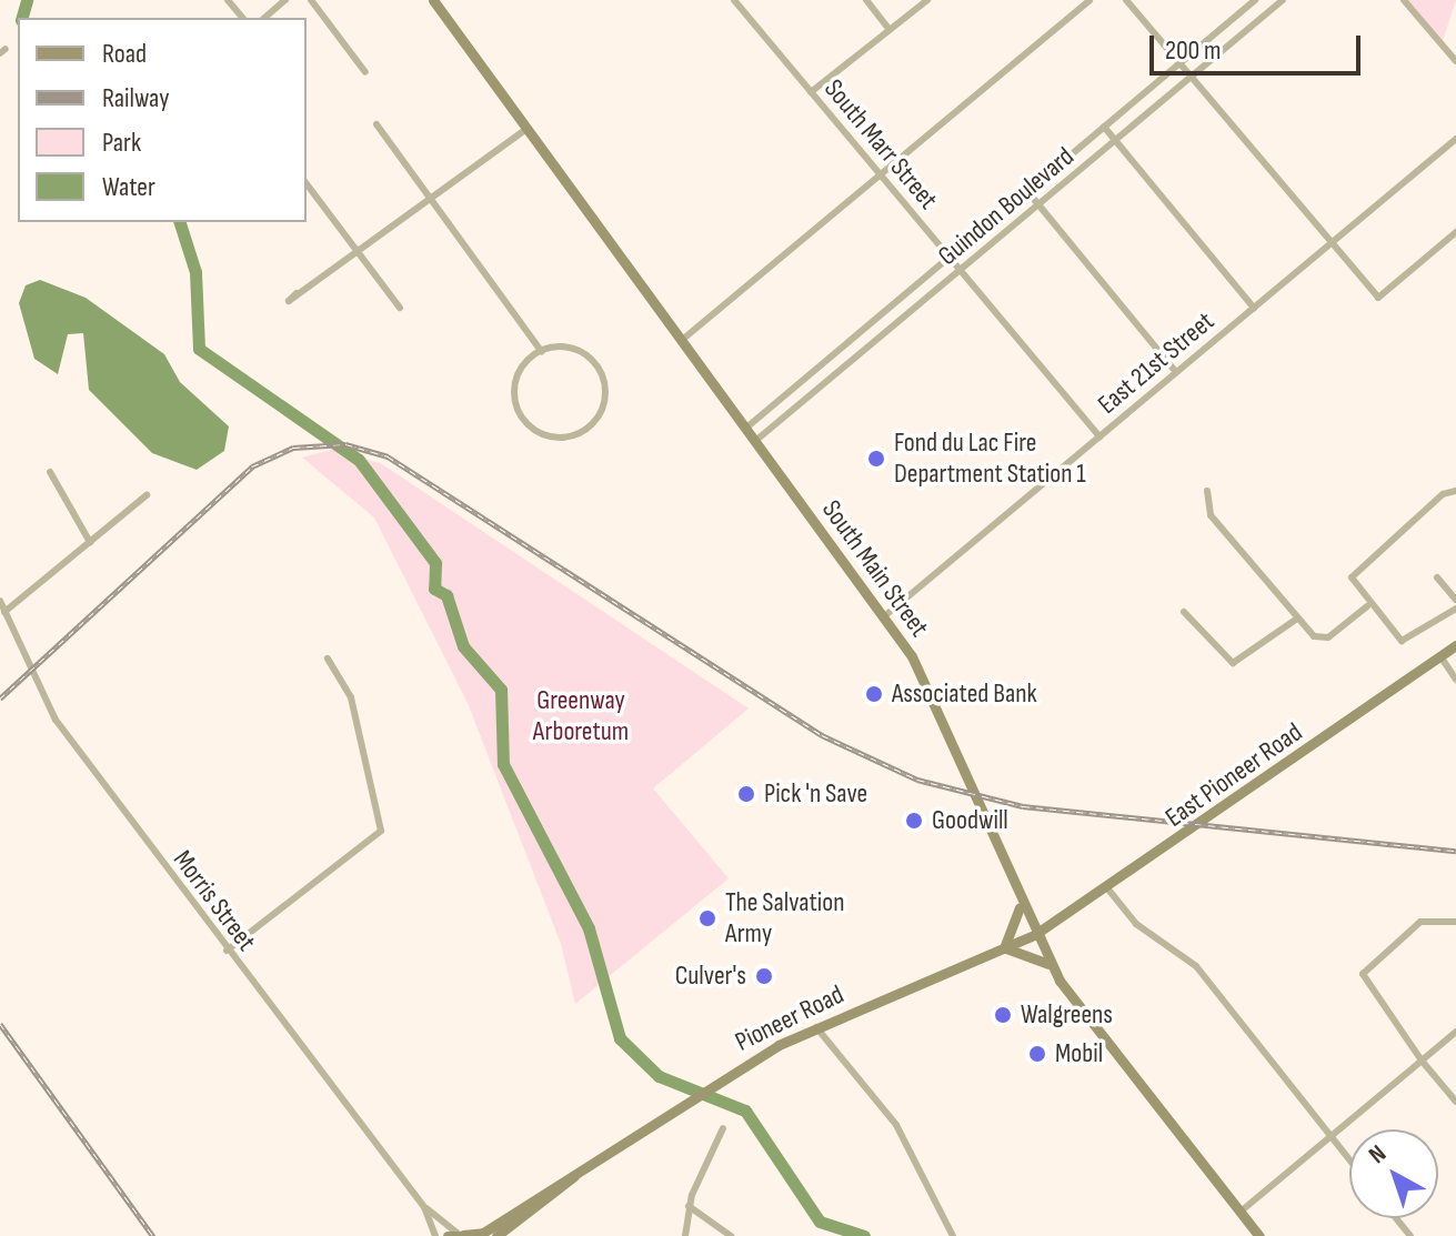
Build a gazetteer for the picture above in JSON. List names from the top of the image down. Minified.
{"streets":{"main road":["South Main Street","East Pioneer Road","Pioneer Road"],"street":["South Marr Street","Guindon Boulevard","East 21st Street","Morris Street"]},"crossings":[["South Marr Street","Guindon Boulevard"],["South Marr Street","East 21st Street"],["Guindon Boulevard","South Main Street"],["East 21st Street","South Main Street"],["South Main Street","East Pioneer Road"],["South Main Street","Pioneer Road"],["East Pioneer Road","Pioneer Road"],["Morris Street","Pioneer Road"]],"parks":["Greenway Arboretum"],"places":["Fond du Lac Fire Department Station 1","Associated Bank","Pick 'n Save","Goodwill","The Salvation Army","Culver's","Walgreens","Mobil"],"legend":["Road","Railway","Park","Water"],"scale_bar":"200 m","north":"top left"}
